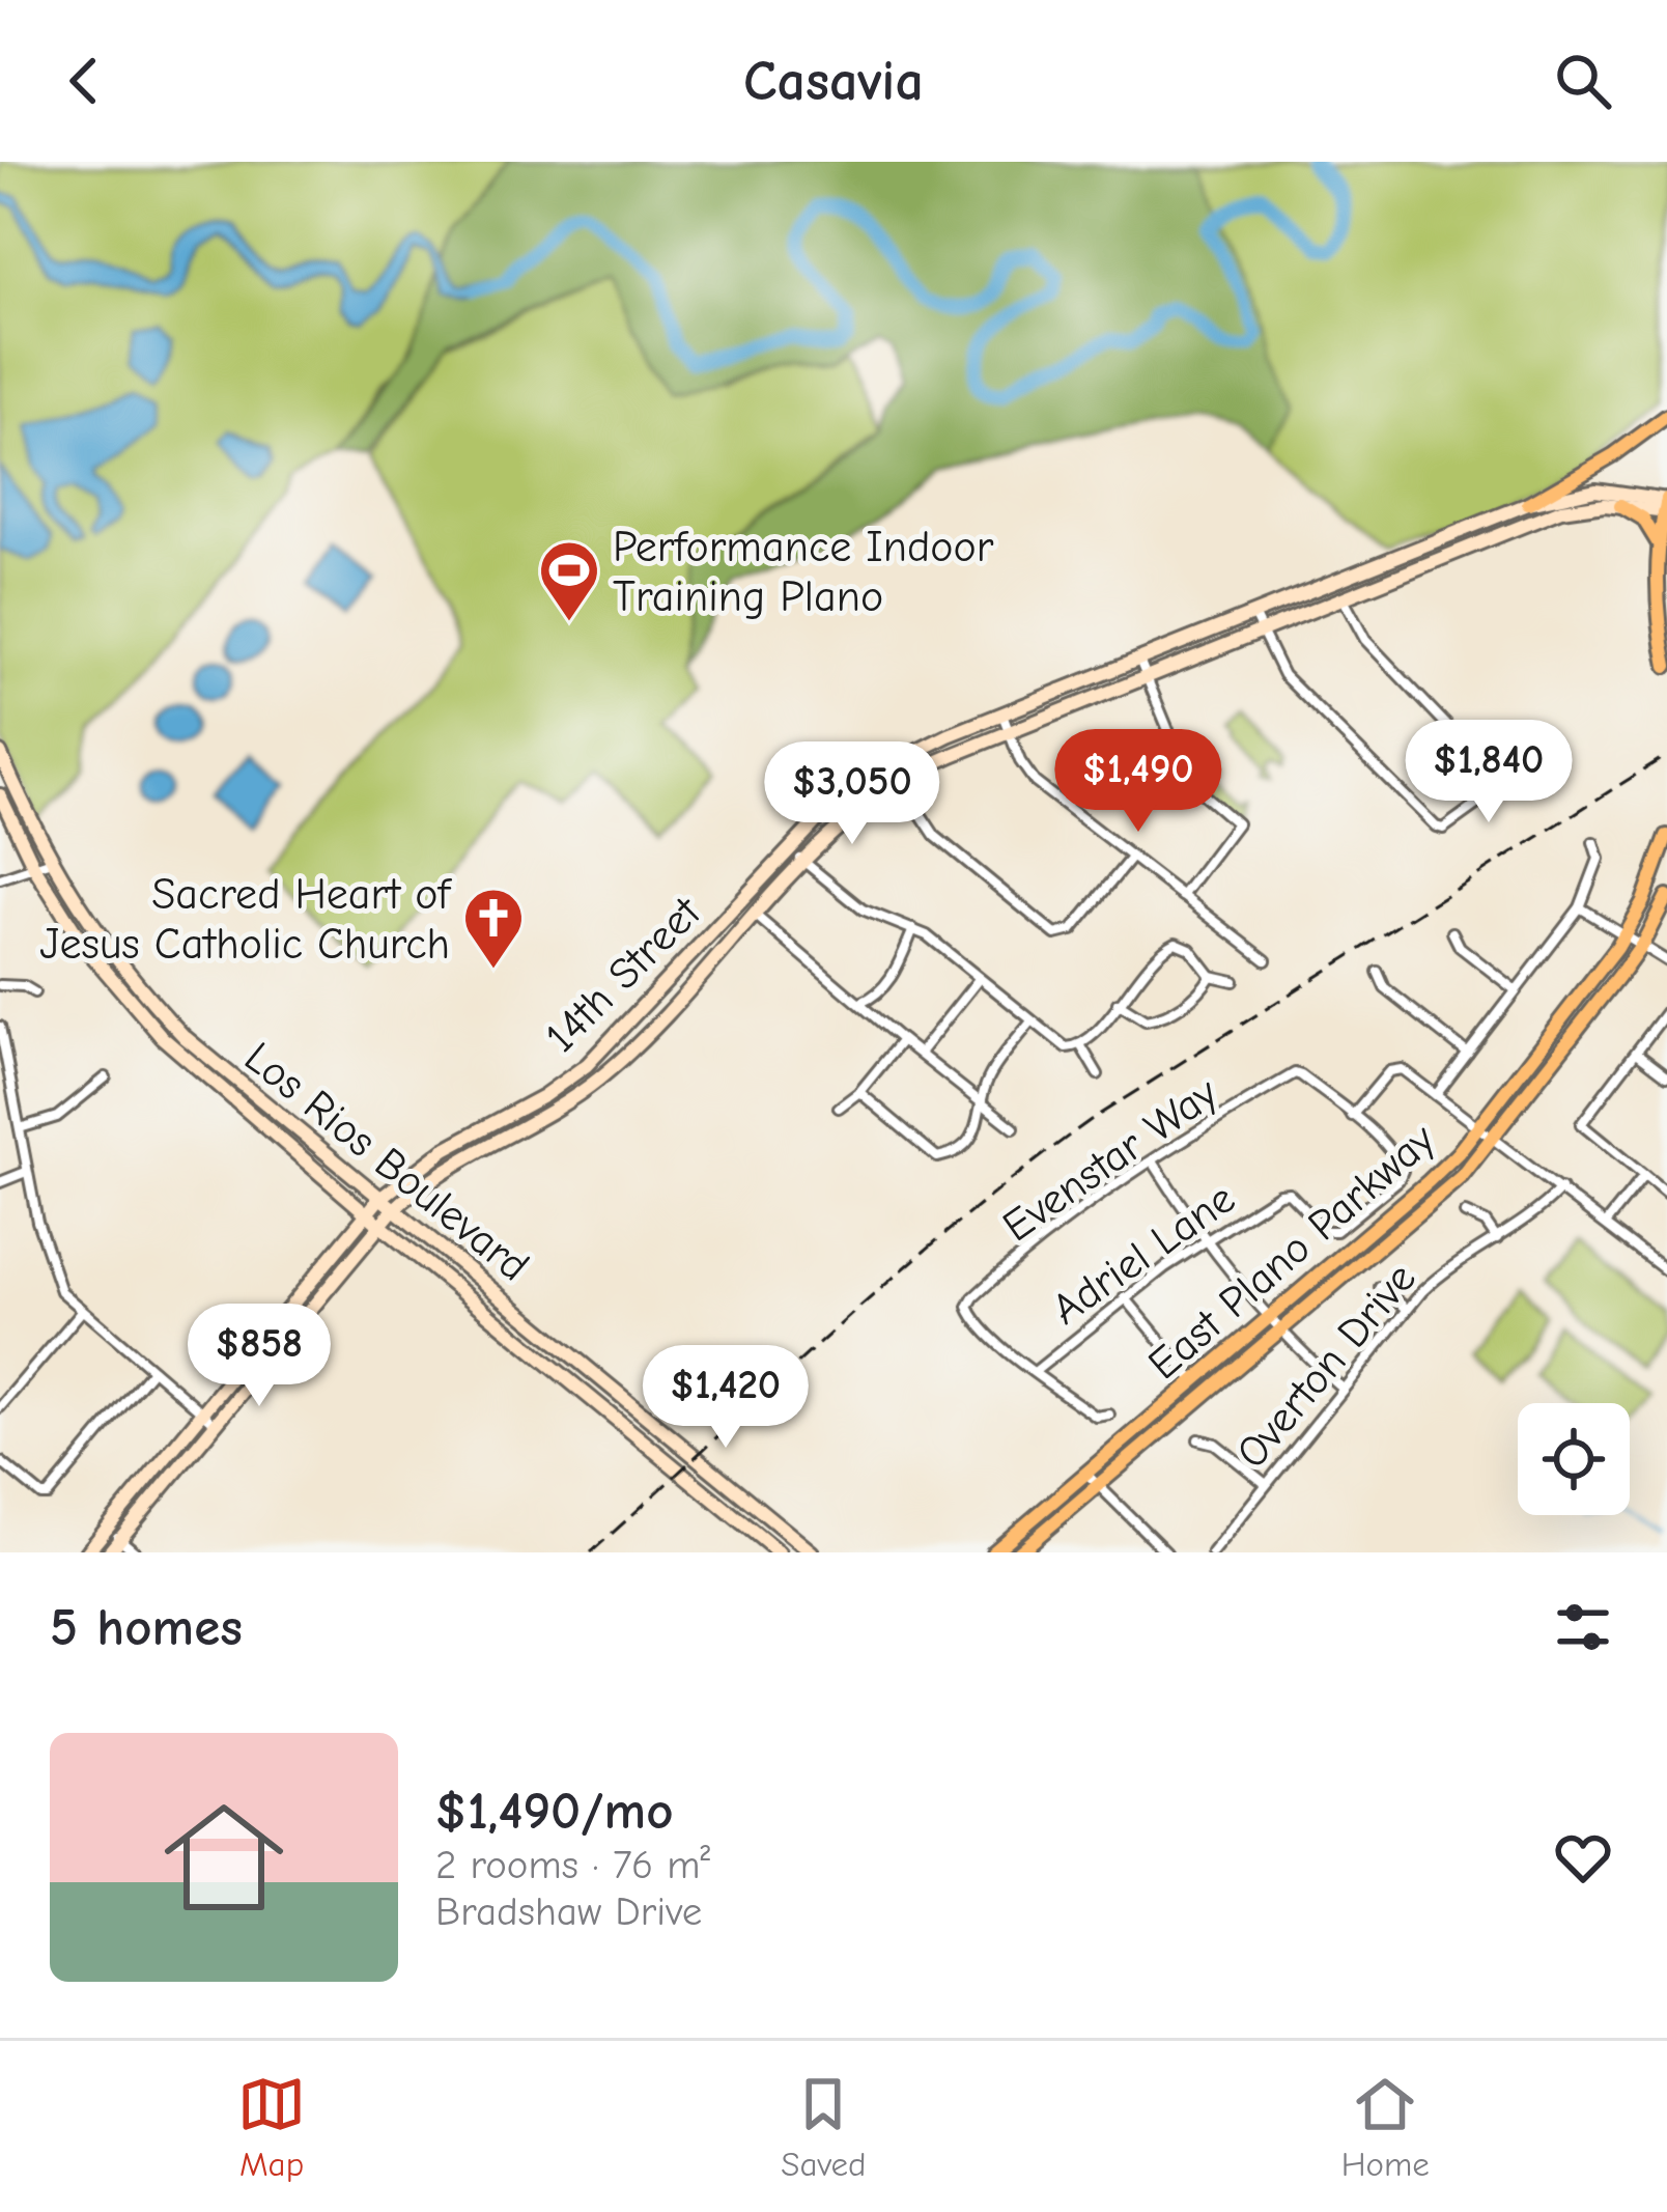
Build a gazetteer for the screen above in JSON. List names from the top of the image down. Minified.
{"streets":{"main road":["14th Street","Los Rios Boulevard","East Plano Parkway"],"street":["Evenstar Way","Adriel Lane","Overton Drive"]},"crossings":[["14th Street","Los Rios Boulevard"],["Evenstar Way","Adriel Lane"]],"places":{"sports":["Performance Indoor Training Plano"],"church":["Sacred Heart of Jesus Catholic Church"]},"page":{"header":"Casavia","price":["$1,840","$1,490","$3,050","$858","$1,420"],"heading":"5 homes","list":[{"name":"$1,490/mo","note":"2 rooms · 76 m² · Bradshaw Drive"}],"tabs":["Map","Saved","Home"]}}
